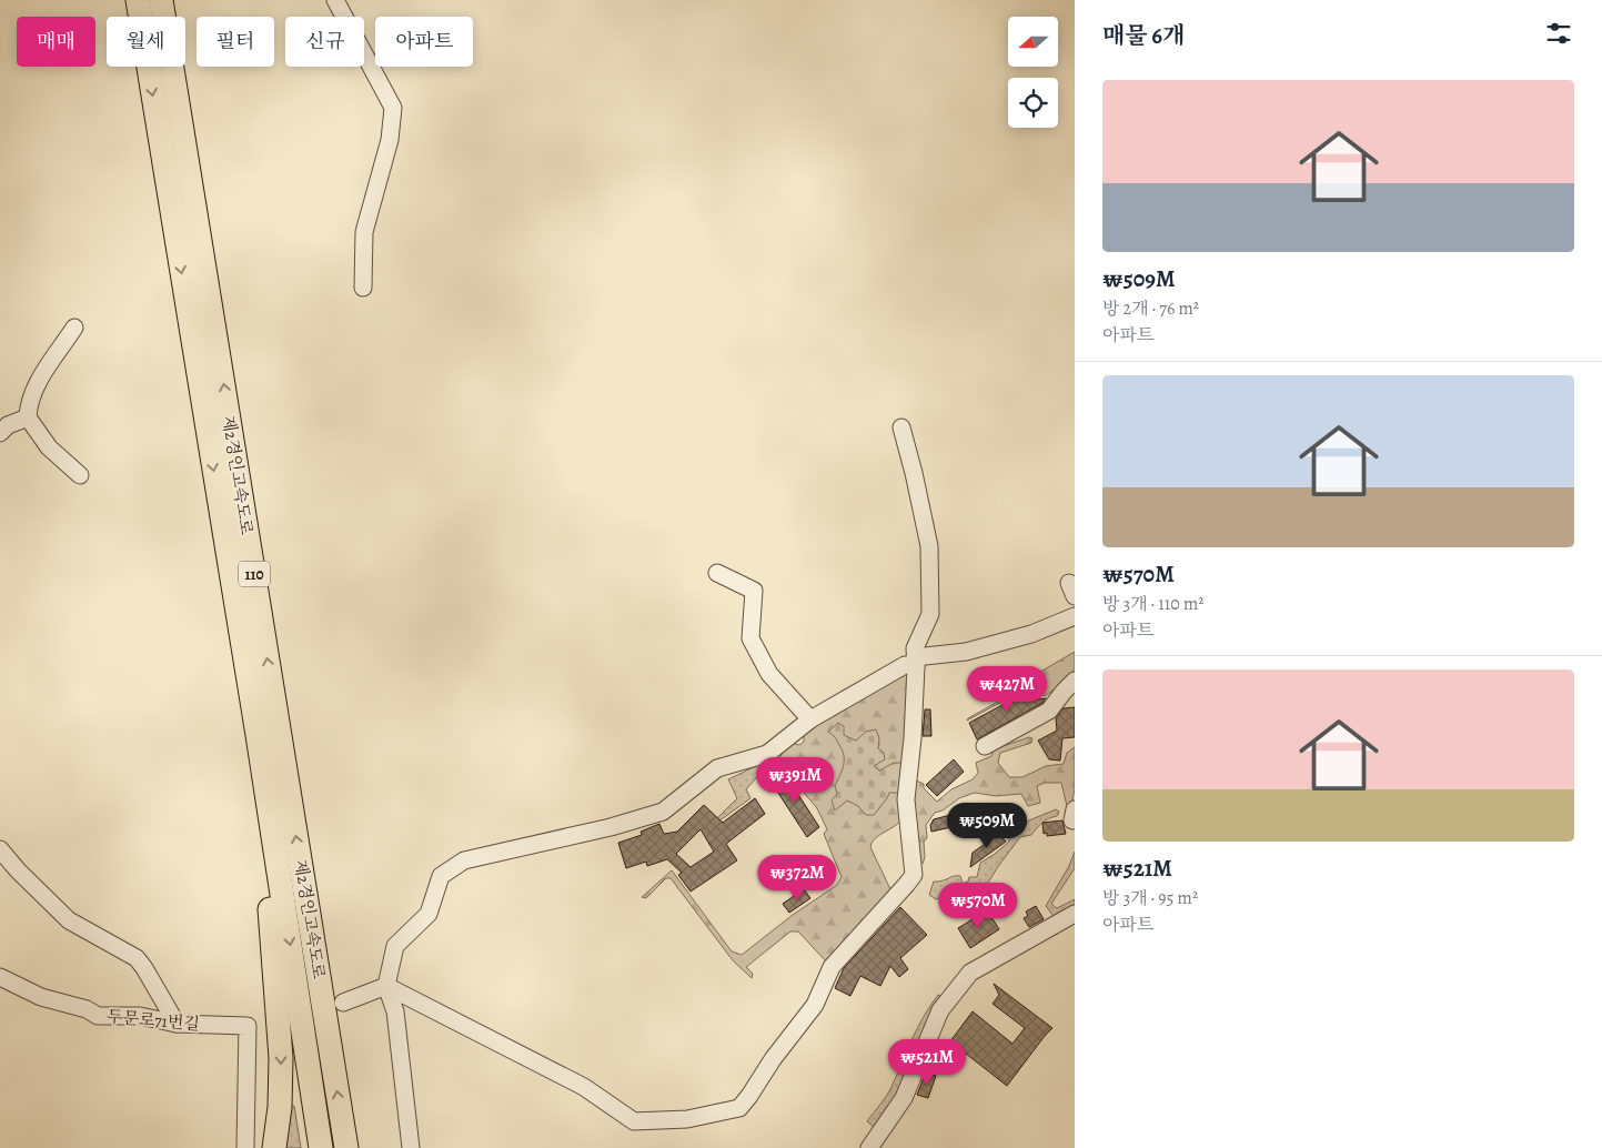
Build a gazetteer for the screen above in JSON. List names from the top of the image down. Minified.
{"streets":{"highway":["제2경인고속도로","110"],"lane":["두문로71번길"]},"north":"left","page":{"heading":"매물 6개","chip":["매매","월세","필터","신규","아파트"],"list":[{"name":"₩509M","note":"방 2개 · 76 m² · 아파트"},{"name":"₩570M","note":"방 3개 · 110 m² · 아파트"},{"name":"₩521M","note":"방 3개 · 95 m² · 아파트"}],"price":["₩427M","₩391M","₩509M","₩372M","₩570M","₩521M"]}}
